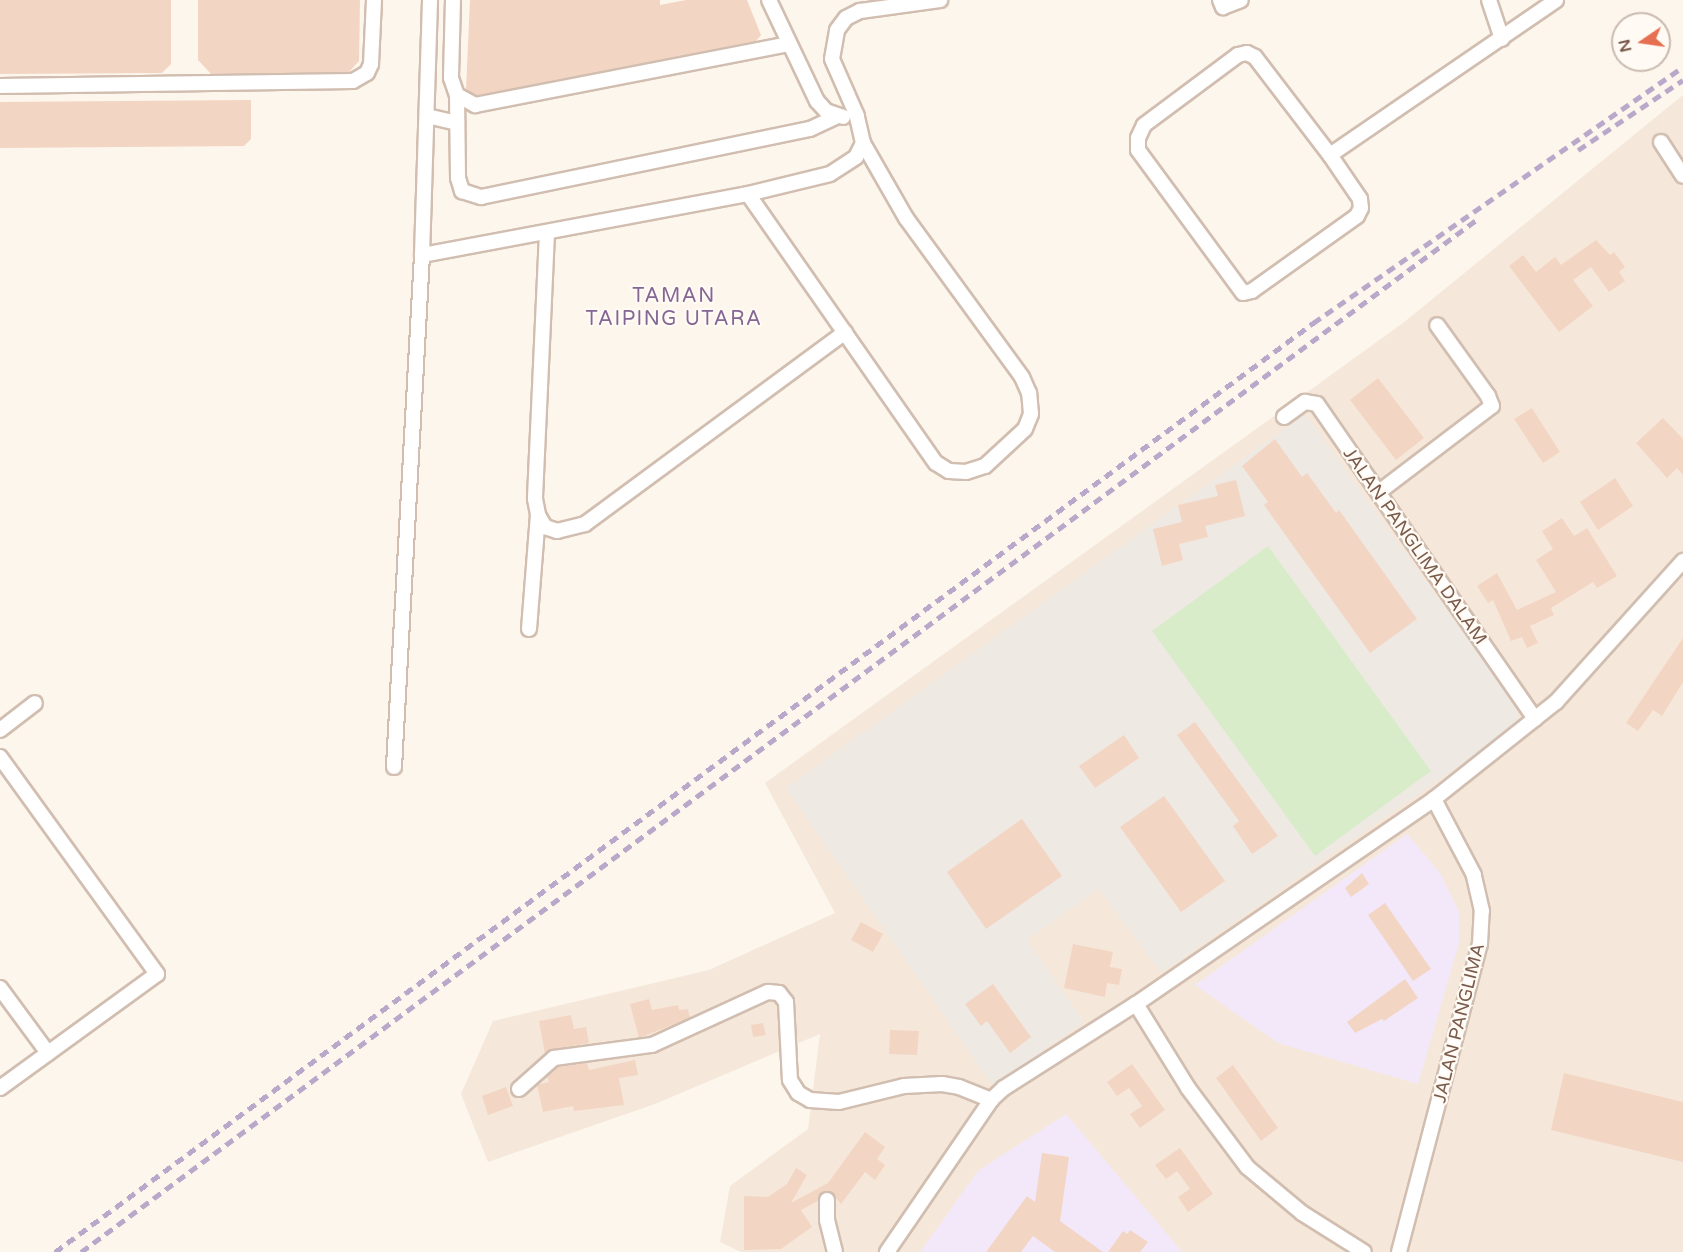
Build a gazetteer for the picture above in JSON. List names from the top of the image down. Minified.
{"streets":{"street":["JALAN PANGLIMA DALAM","JALAN PANGLIMA"]},"districts":["TAMAN TAIPING UTARA"],"north":"left"}
